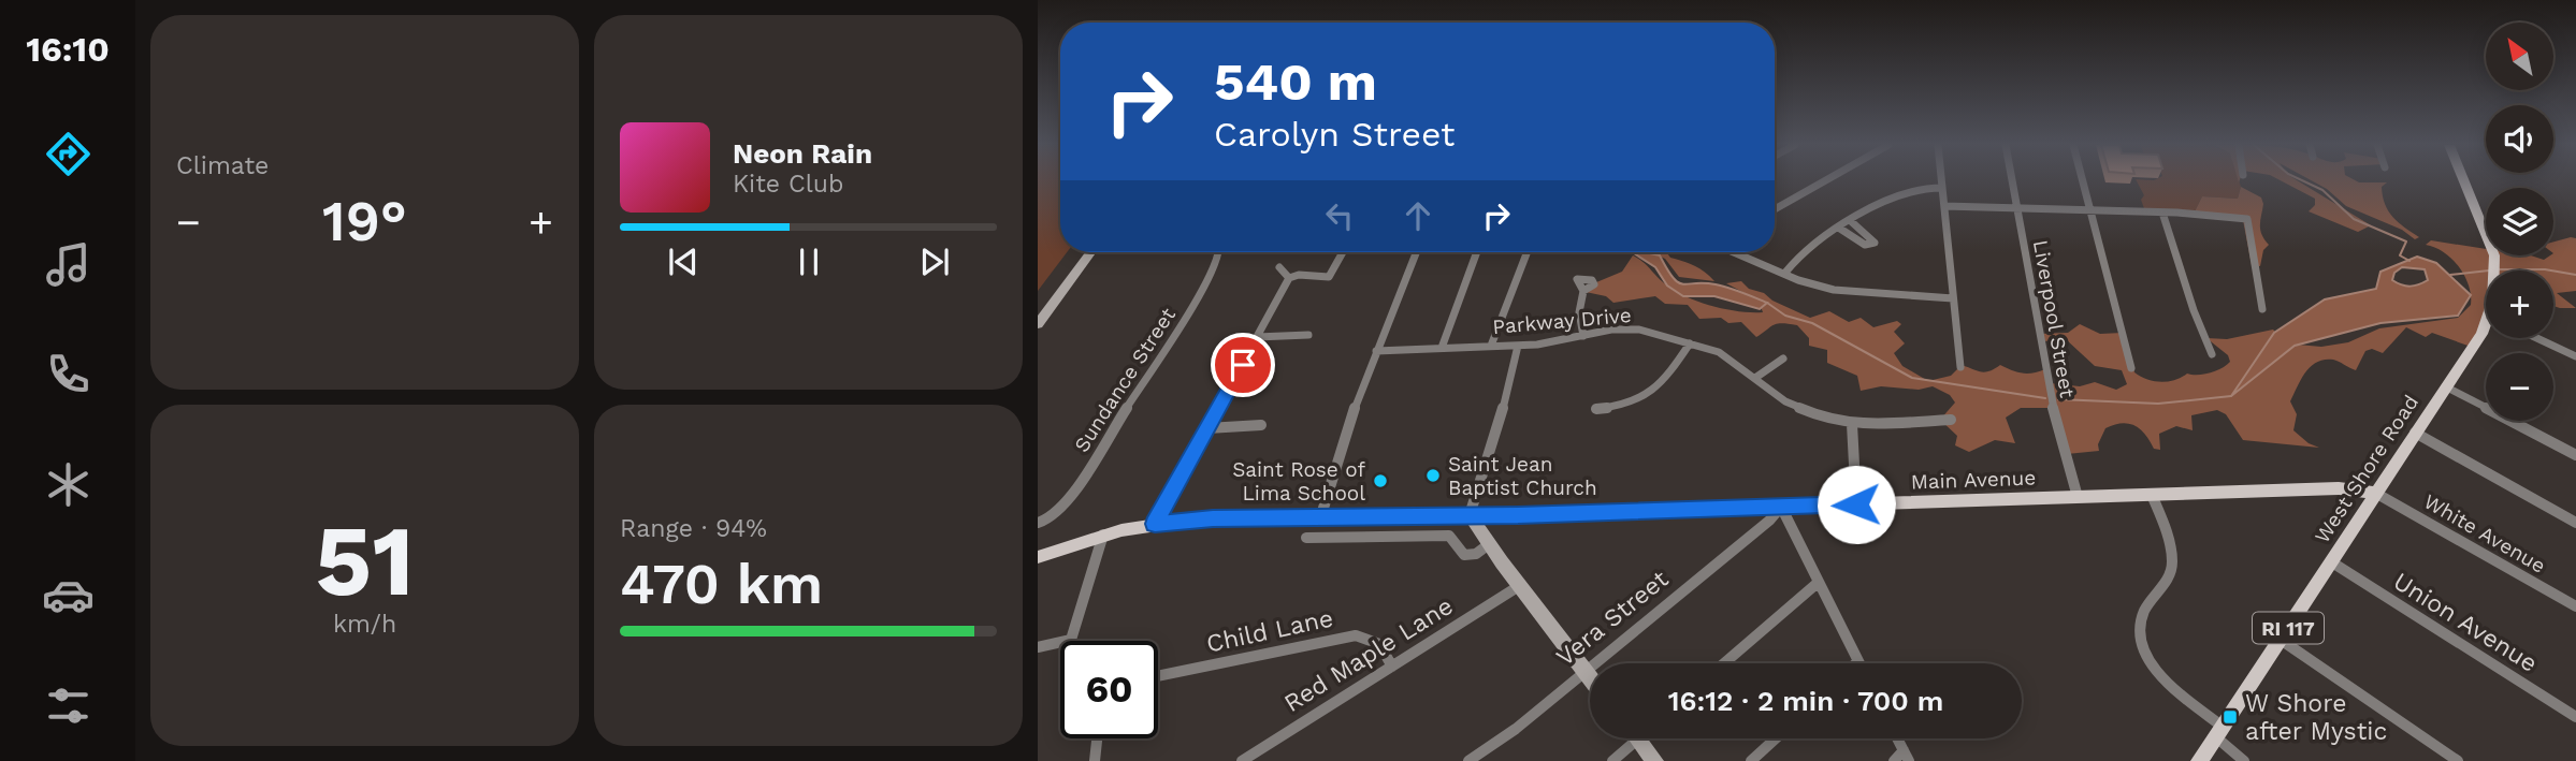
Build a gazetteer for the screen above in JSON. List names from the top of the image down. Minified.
{"streets":{"main road":["West Shore Road","Main Avenue","RI 117"],"street":["Liverpool Street","Parkway Drive","Sundance Street","White Avenue","Vera Street","Union Avenue","Child Lane","Red Maple Lane"]},"crossings":[["Liverpool Street","Main Avenue"],["West Shore Road","Main Avenue"],["West Shore Road","White Avenue"],["West Shore Road","Union Avenue"],["Main Avenue","White Avenue"],["Main Avenue","Vera Street"],["Child Lane","Red Maple Lane"]],"places":{"other":["Saint Jean Baptist Church","Saint Rose of Lima School"],"transit":["W Shore after Mystic"]},"north":"top left","page":{"tabs":"16:10","tile":["Climate",["51","km/h"],["Range · 94%","470 km"]],"map_buttons":["+","−"],"turn":["540 m","Carolyn Street"],"song":["Neon Rain","Kite Club"],"heat":["−","19°","+"],"limit":"60","trip":"16:12 · 2 min · 700 m"}}
